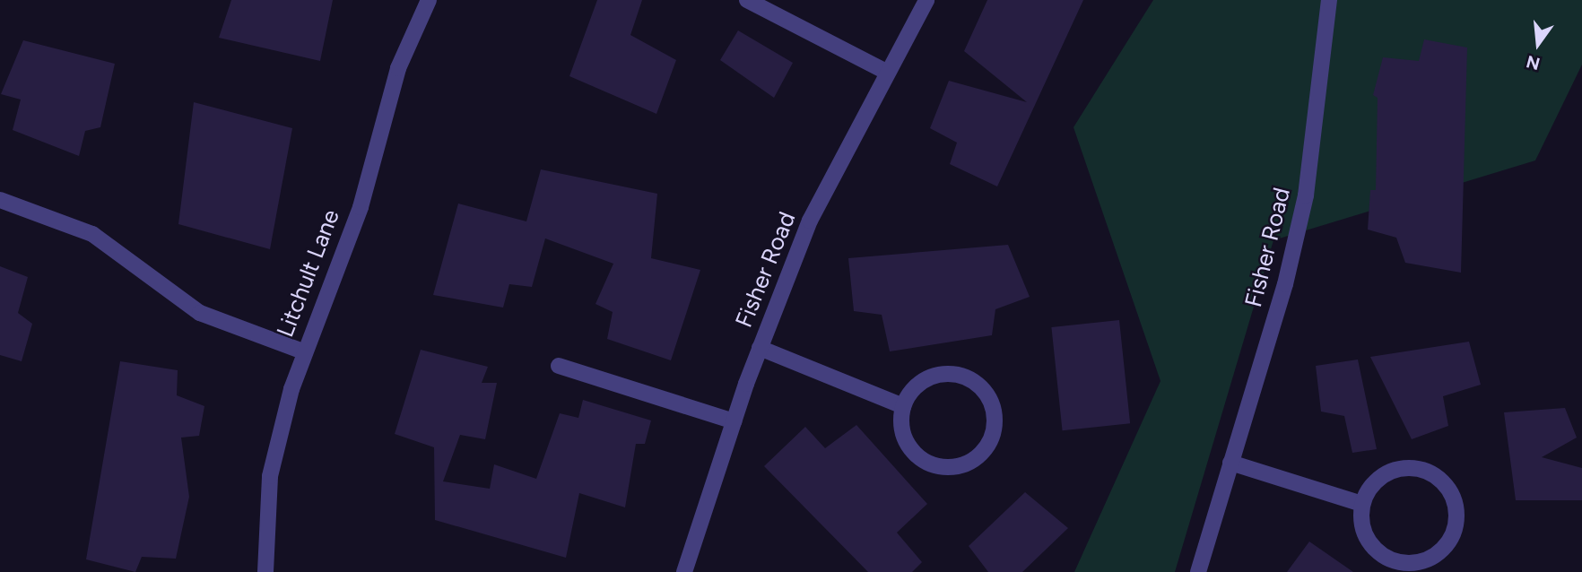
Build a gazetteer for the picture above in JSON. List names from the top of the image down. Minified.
{"streets":{"street":["Fisher Road","Litchult Lane"]},"north":"bottom"}
